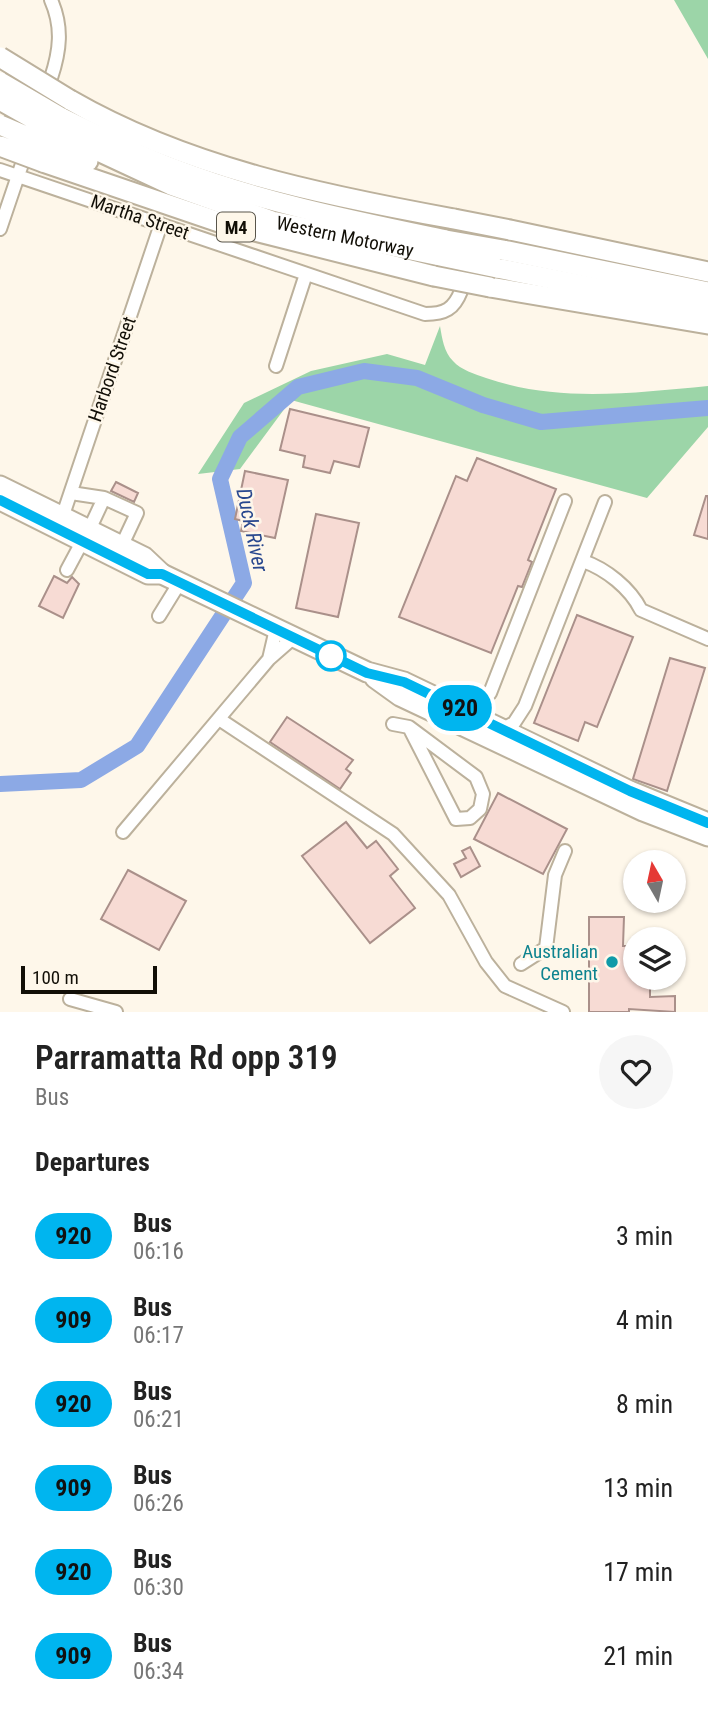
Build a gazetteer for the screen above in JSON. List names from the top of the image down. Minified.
{"streets":{"highway":["M4","Western Motorway"],"street":["Martha Street","Harbord Street"]},"crossings":[["Martha Street","Harbord Street"]],"water":["Duck River"],"places":["Australian Cement"],"lines":["bus line 920"],"scale_bar":"100 m","north":"top","page":{"on_map":"920","scale":"100 m","heading":[["Parramatta Rd opp 319","Bus"],"Departures"],"list":[{"mark":"920","name":"Bus","note":"06:16","value":"3 min"},{"mark":"909","name":"Bus","note":"06:17","value":"4 min"},{"mark":"920","name":"Bus","note":"06:21","value":"8 min"},{"mark":"909","name":"Bus","note":"06:26","value":"13 min"},{"mark":"920","name":"Bus","note":"06:30","value":"17 min"},{"mark":"909","name":"Bus","note":"06:34","value":"21 min"}]}}
